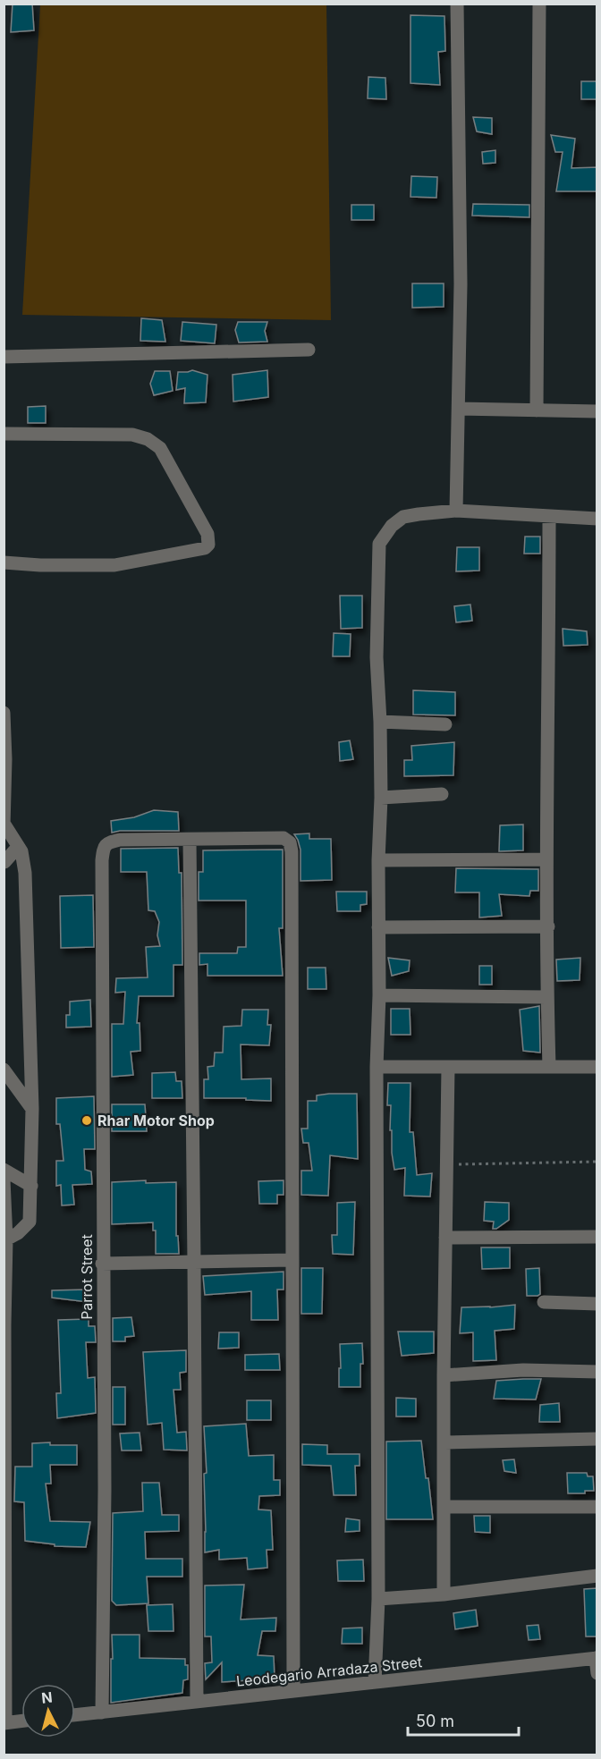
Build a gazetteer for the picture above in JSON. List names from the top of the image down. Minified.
{"streets":{"street":["Parrot Street","Leodegario Arradaza Street"]},"crossings":[["Parrot Street","Leodegario Arradaza Street"]],"places":["Rhar Motor Shop"],"scale_bar":"50 m","north":"top"}
